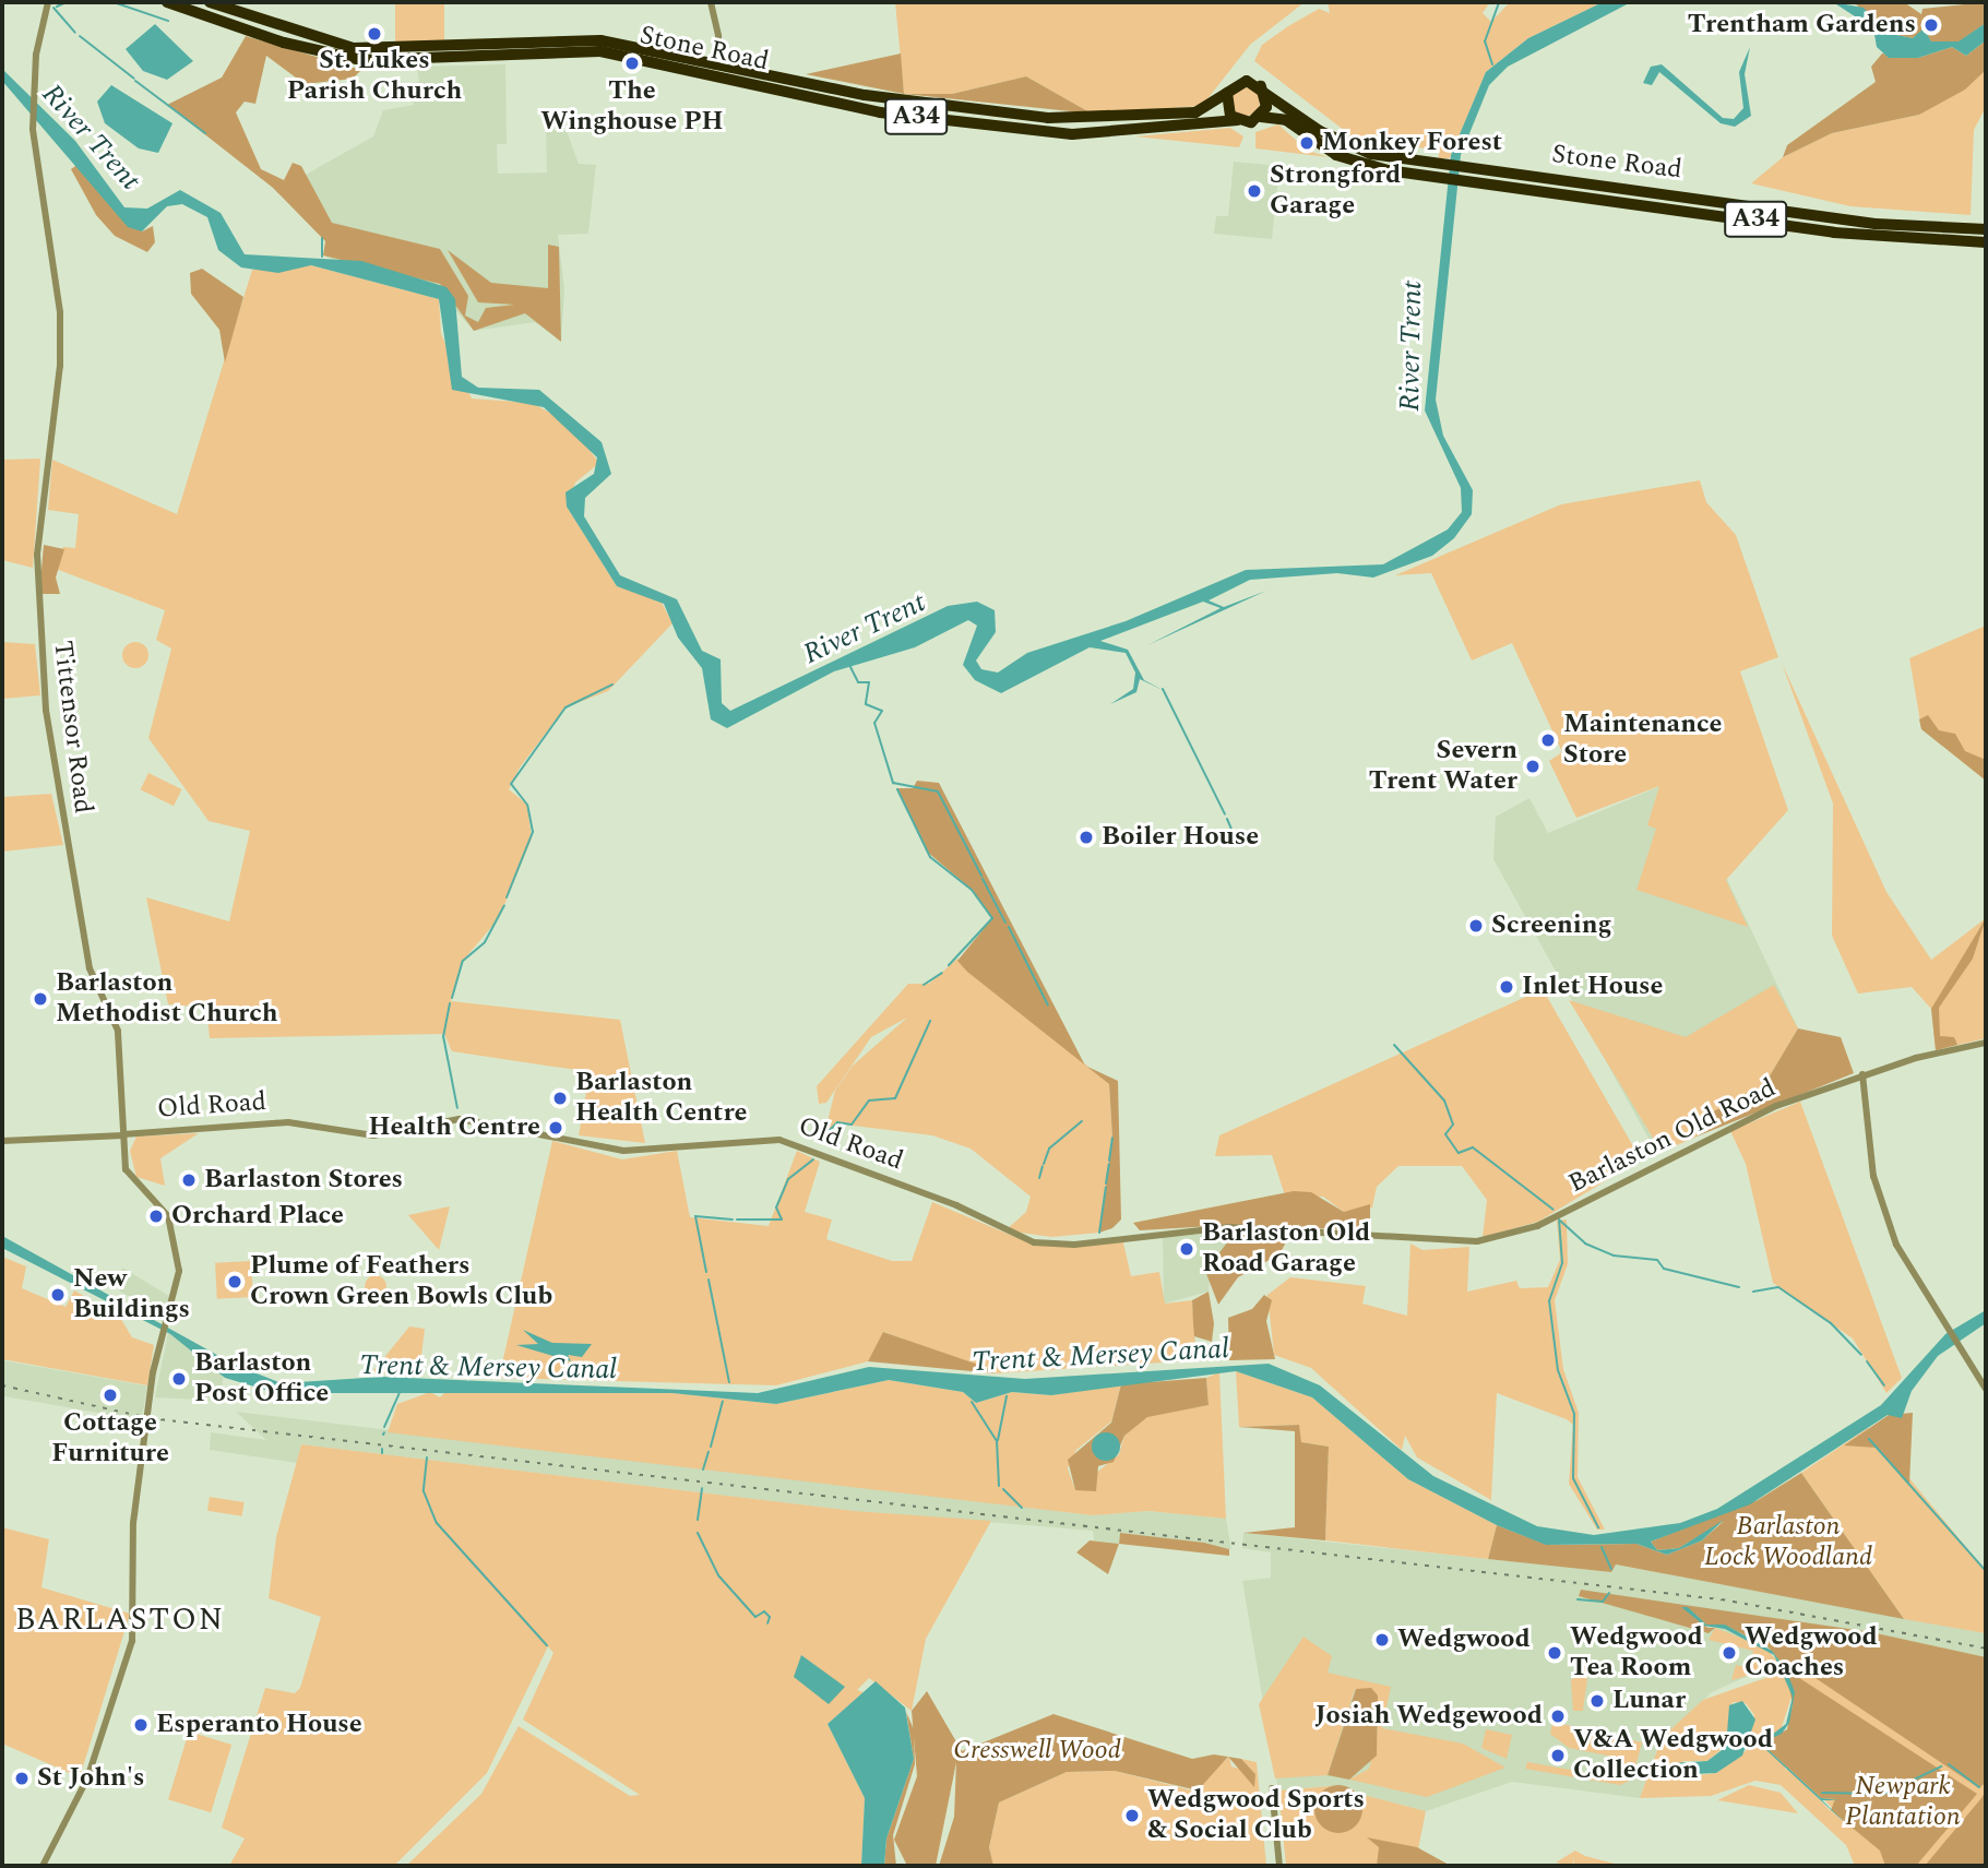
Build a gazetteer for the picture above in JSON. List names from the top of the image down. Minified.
{"streets":{"highway":["Stone Road","A34"],"street":["Tittensor Road","Old Road","Barlaston Old Road"]},"crossings":[["Tittensor Road","Old Road"],["Old Road","Barlaston Old Road"]],"districts":["BARLASTON"],"water":["River Trent","Trent & Mersey Canal"],"parks":["Barlaston Lock Woodland","Cresswell Wood","Newpark Plantation"],"places":["Trentham Gardens","St. Lukes Parish Church","The Winghouse PH","Monkey Forest","Strongford Garage","Maintenance Store","Severn Trent Water","Boiler House","Screening","Inlet House","Barlaston Methodist Church","Barlaston Health Centre","Health Centre","Barlaston Stores","Orchard Place","Barlaston Old Road Garage","Plume of Feathers Crown Green Bowls Club","New Buildings","Barlaston Post Office","Cottage Furniture","Wedgwood","Wedgwood Tea Room","Wedgwood Coaches","Lunar","Josiah Wedgewood","Esperanto House","V&A Wedgwood Collection","St John's","Wedgwood Sports & Social Club"]}
